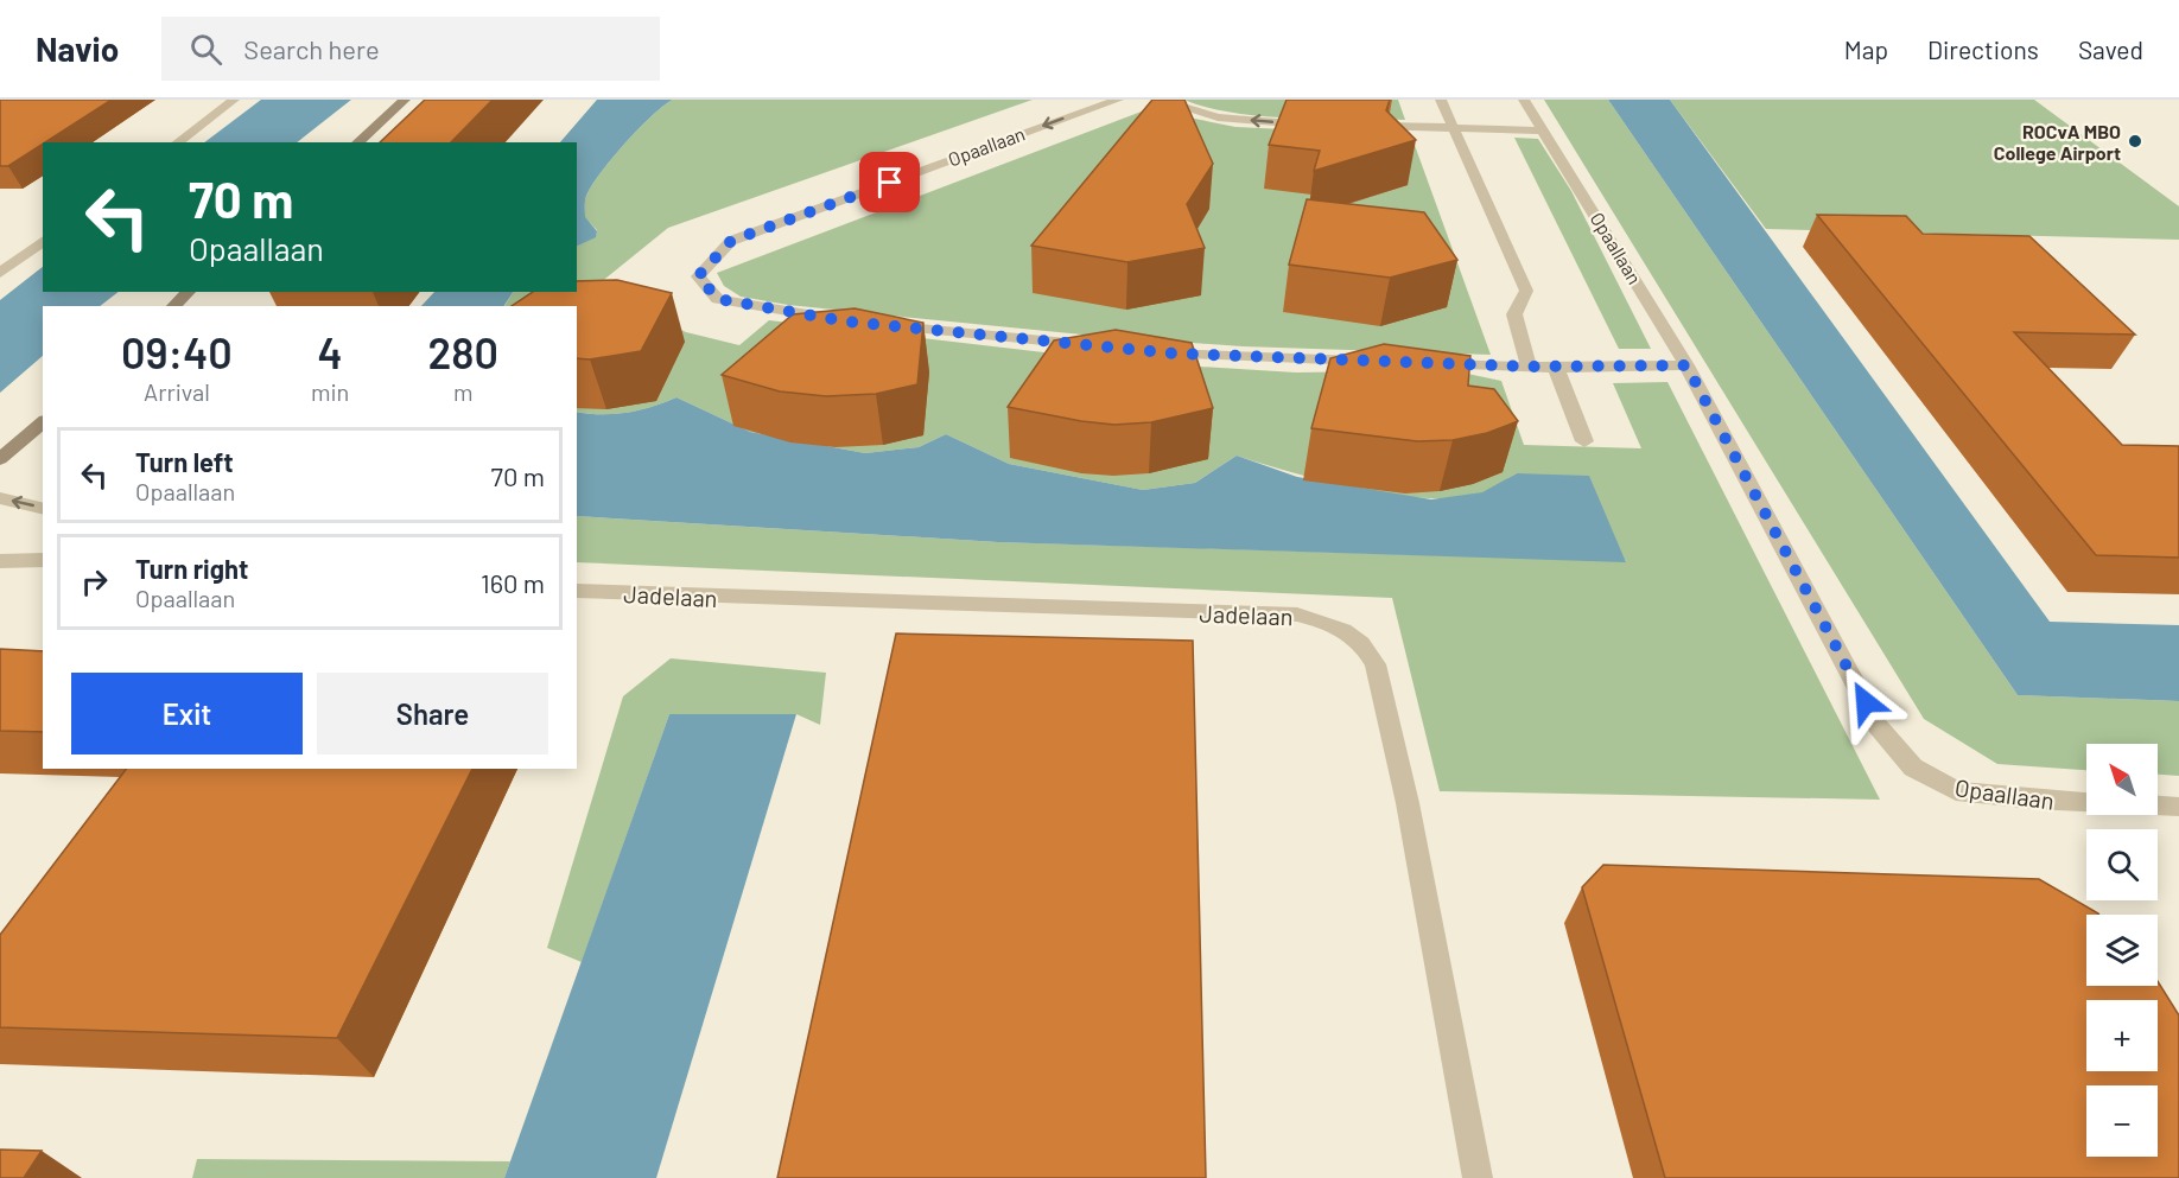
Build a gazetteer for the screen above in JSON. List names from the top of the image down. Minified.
{"streets":{"street":["Opaallaan","Jadelaan"]},"places":["ROCvA MBO College Airport"],"north":"top left","page":{"header":"Navio","search":"Search here","nav":["Map","Directions","Saved"],"turn":["70 m","Opaallaan"],"eta":["09:40","Arrival","4","min","280","m"],"list":[{"name":"Turn left","note":"Opaallaan","value":"70 m"},{"name":"Turn right","note":"Opaallaan","value":"160 m"}],"buttons":["Exit","Share"],"map_buttons":["+","−"]}}
